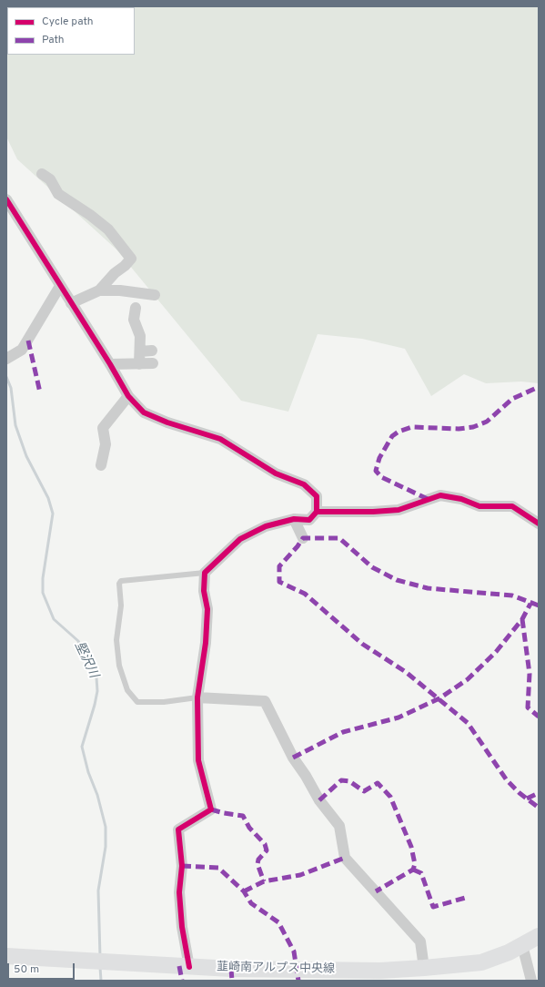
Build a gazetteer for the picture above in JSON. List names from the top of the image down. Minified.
{"streets":{"main road":["韮崎南アルプス中央線"]},"water":["堅沢川"],"legend":["Cycle path","Path"],"scale_bar":"50 m"}
